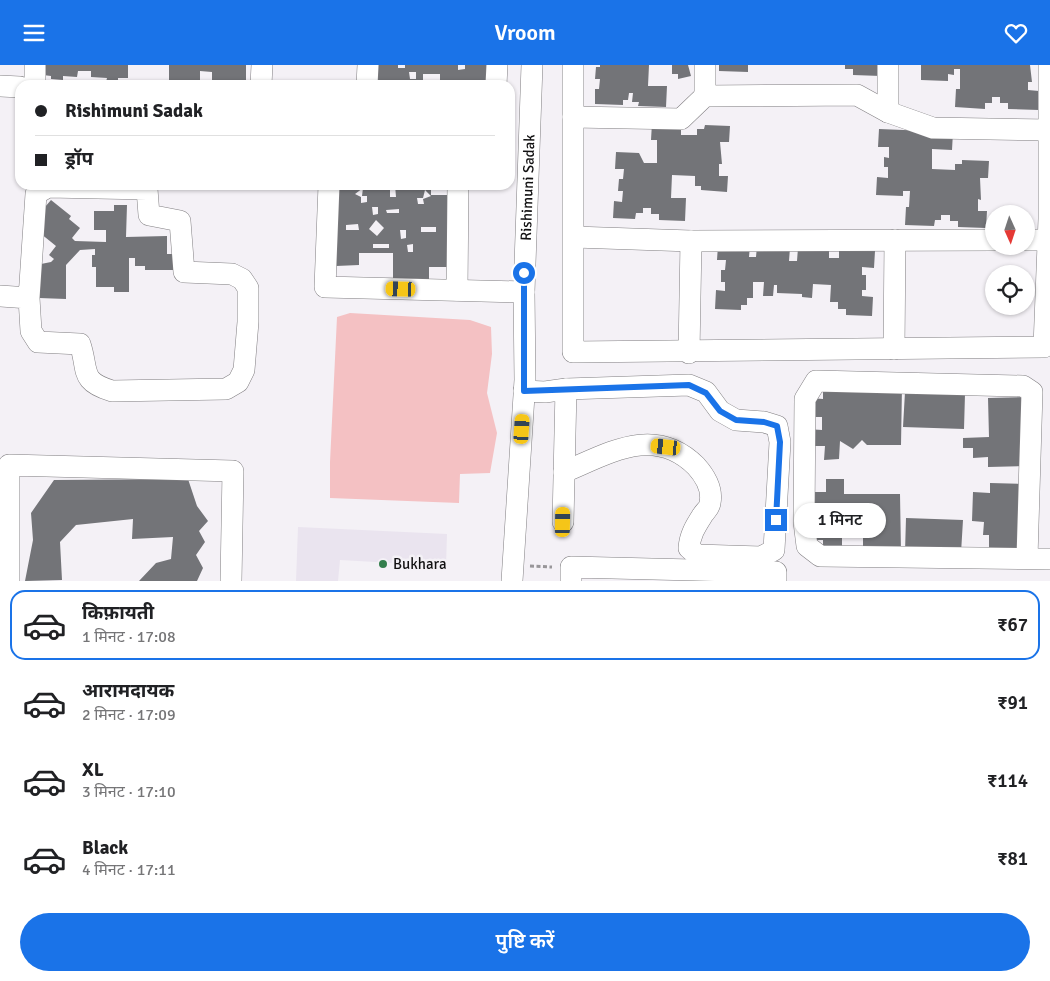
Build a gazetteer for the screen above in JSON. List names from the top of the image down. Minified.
{"streets":{"street":["Rishimuni Sadak"]},"places":["Bukhara"],"north":"bottom","page":{"header":"Vroom","banner":["Rishimuni Sadak","ड्रॉप"],"bubble":"1 मिनट","list":[{"name":"किफ़ायती","note":"1 मिनट · 17:08","value":"₹67"},{"name":"आरामदायक","note":"2 मिनट · 17:09","value":"₹91"},{"name":"XL","note":"3 मिनट · 17:10","value":"₹114"},{"name":"Black","note":"4 मिनट · 17:11","value":"₹81"}],"buttons":"पुष्टि करें"}}
